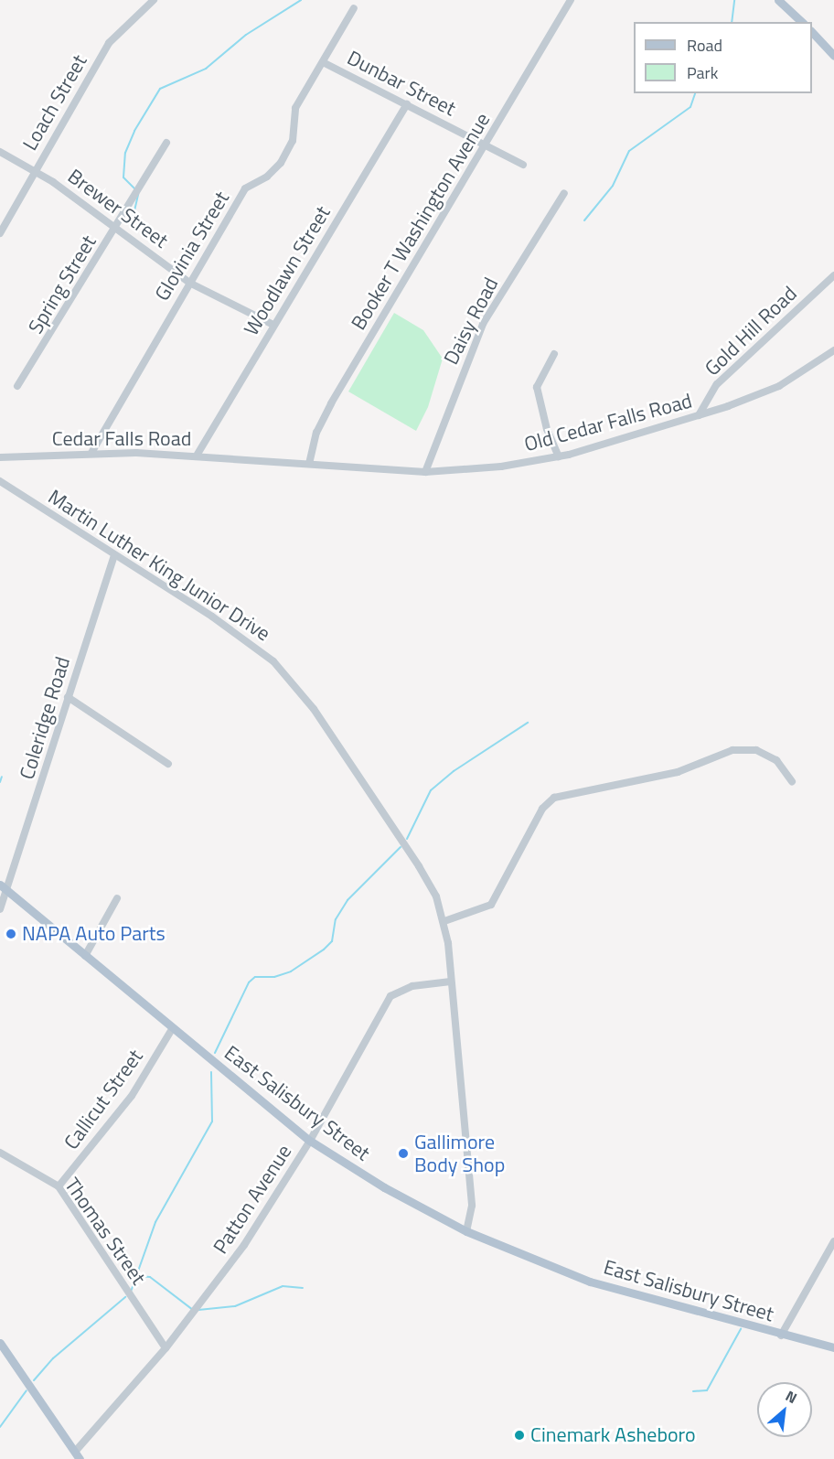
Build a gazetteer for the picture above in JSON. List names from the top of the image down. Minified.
{"streets":{"main road":["East Salisbury Street"],"street":["Dunbar Street","Loach Street","Brewer Street","Booker T Washington Avenue","Glovinia Street","Woodlawn Street","Spring Street","Daisy Road","Gold Hill Road","Old Cedar Falls Road","Cedar Falls Road","Martin Luther King Junior Drive","Coleridge Road","Callicut Street","Patton Avenue","Thomas Street"]},"crossings":[["Dunbar Street","Booker T Washington Avenue"],["Dunbar Street","Glovinia Street"],["Dunbar Street","Woodlawn Street"],["Loach Street","Brewer Street"],["Brewer Street","Glovinia Street"],["Brewer Street","Woodlawn Street"],["Brewer Street","Spring Street"],["Booker T Washington Avenue","Old Cedar Falls Road"],["Glovinia Street","Cedar Falls Road"],["Woodlawn Street","Cedar Falls Road"],["Daisy Road","Old Cedar Falls Road"],["Gold Hill Road","Old Cedar Falls Road"],["Old Cedar Falls Road","Cedar Falls Road"],["Martin Luther King Junior Drive","Coleridge Road"],["Martin Luther King Junior Drive","East Salisbury Street"],["Martin Luther King Junior Drive","Patton Avenue"],["Coleridge Road","East Salisbury Street"],["Callicut Street","East Salisbury Street"],["Callicut Street","Thomas Street"],["East Salisbury Street","Patton Avenue"],["Patton Avenue","Thomas Street"]],"places":["NAPA Auto Parts","Gallimore Body Shop","Cinemark Asheboro"],"legend":["Road","Park"],"north":"top right"}
